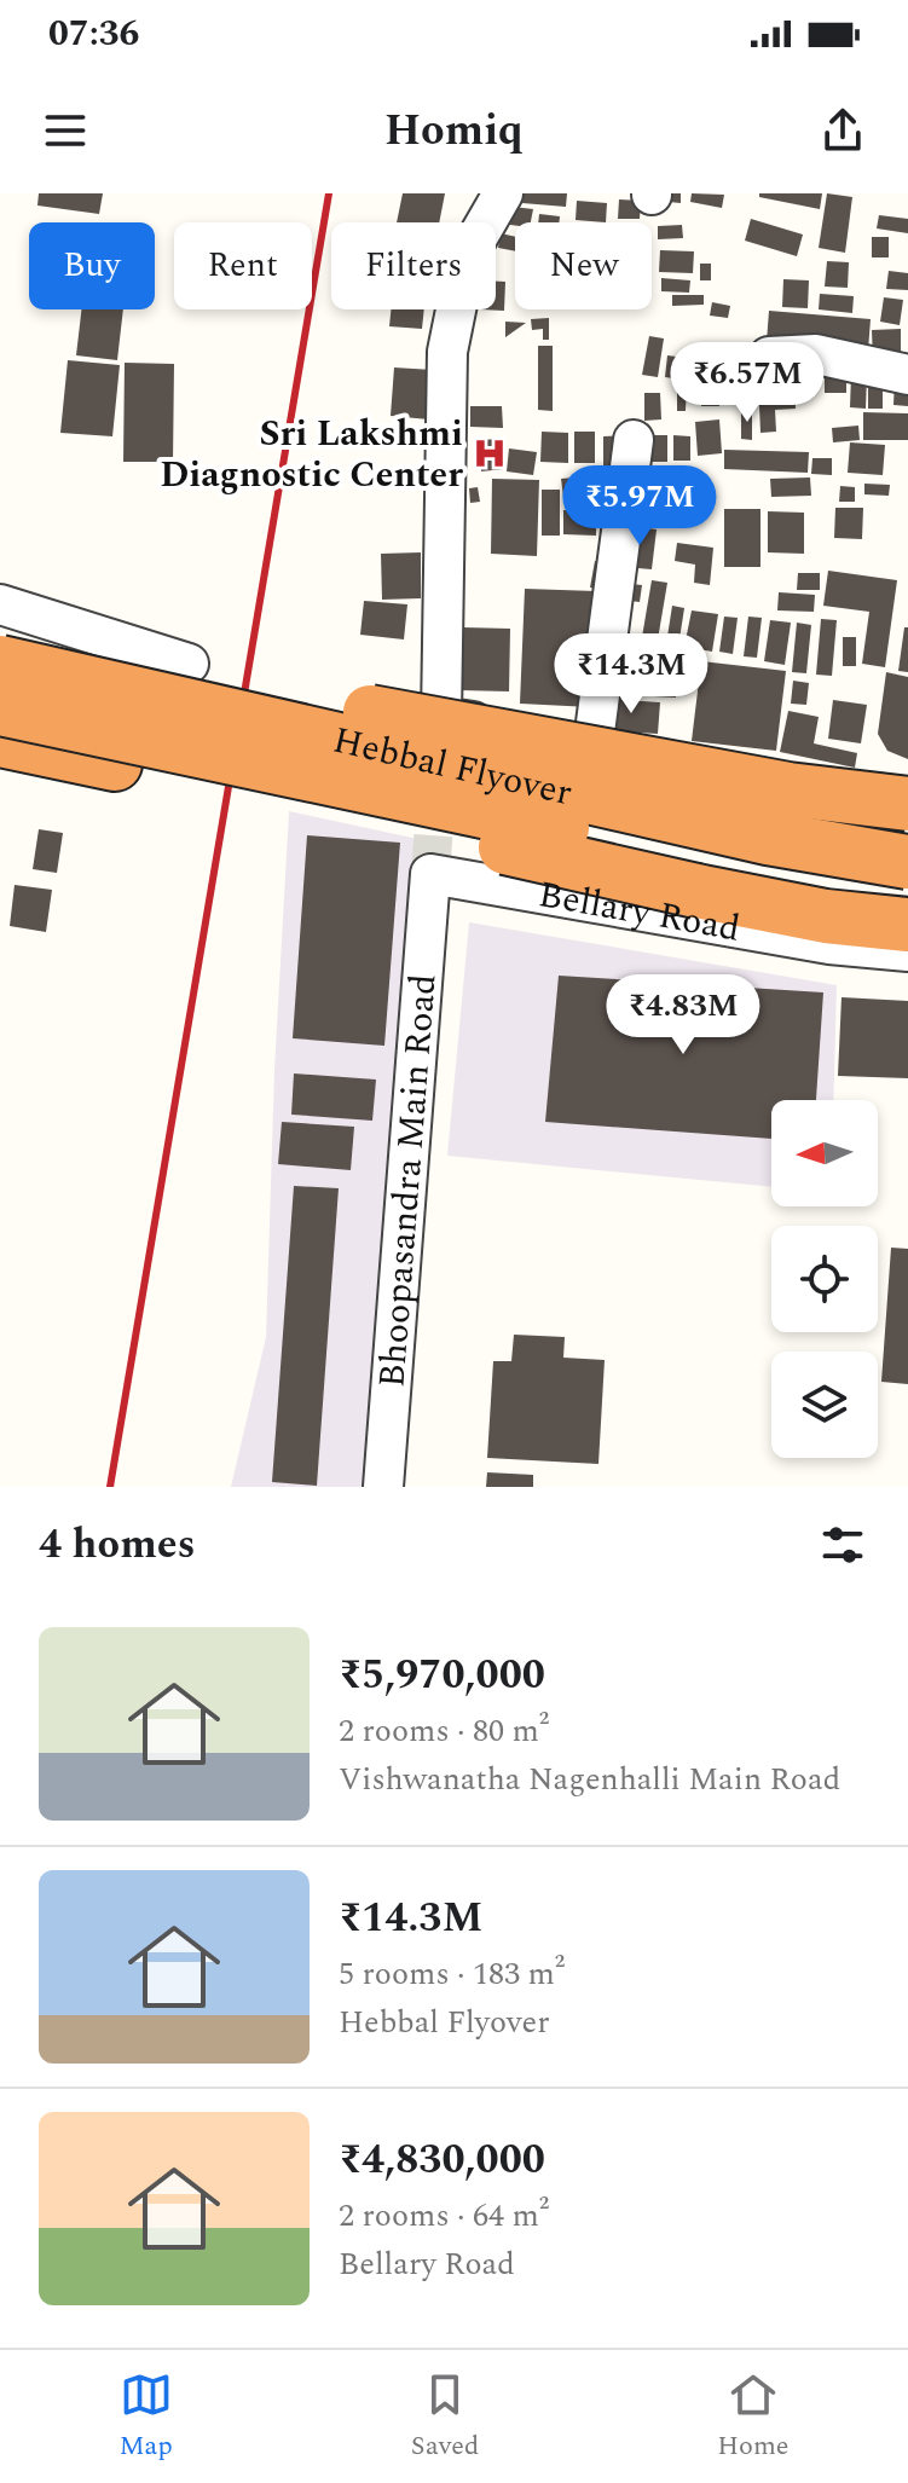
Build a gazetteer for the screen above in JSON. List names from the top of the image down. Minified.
{"streets":{"highway":["Hebbal Flyover"],"street":["Bellary Road","Bhoopasandra Main Road"]},"crossings":[["Bellary Road","Bhoopasandra Main Road"]],"places":{"hospital":["Sri Lakshmi Diagnostic Center"]},"north":"left","page":{"status":"07:36","header":"Homiq","chip":["Buy","Rent","Filters","New"],"price":["₹6.57M","₹5.97M","₹14.3M","₹4.83M"],"heading":"4 homes","list":[{"name":"₹5,970,000","note":"2 rooms · 80 m² · Vishwanatha Nagenhalli Main Road"},{"name":"₹14.3M","note":"5 rooms · 183 m² · Hebbal Flyover"},{"name":"₹4,830,000","note":"2 rooms · 64 m² · Bellary Road"}],"tabs":["Map","Saved","Home"]}}
